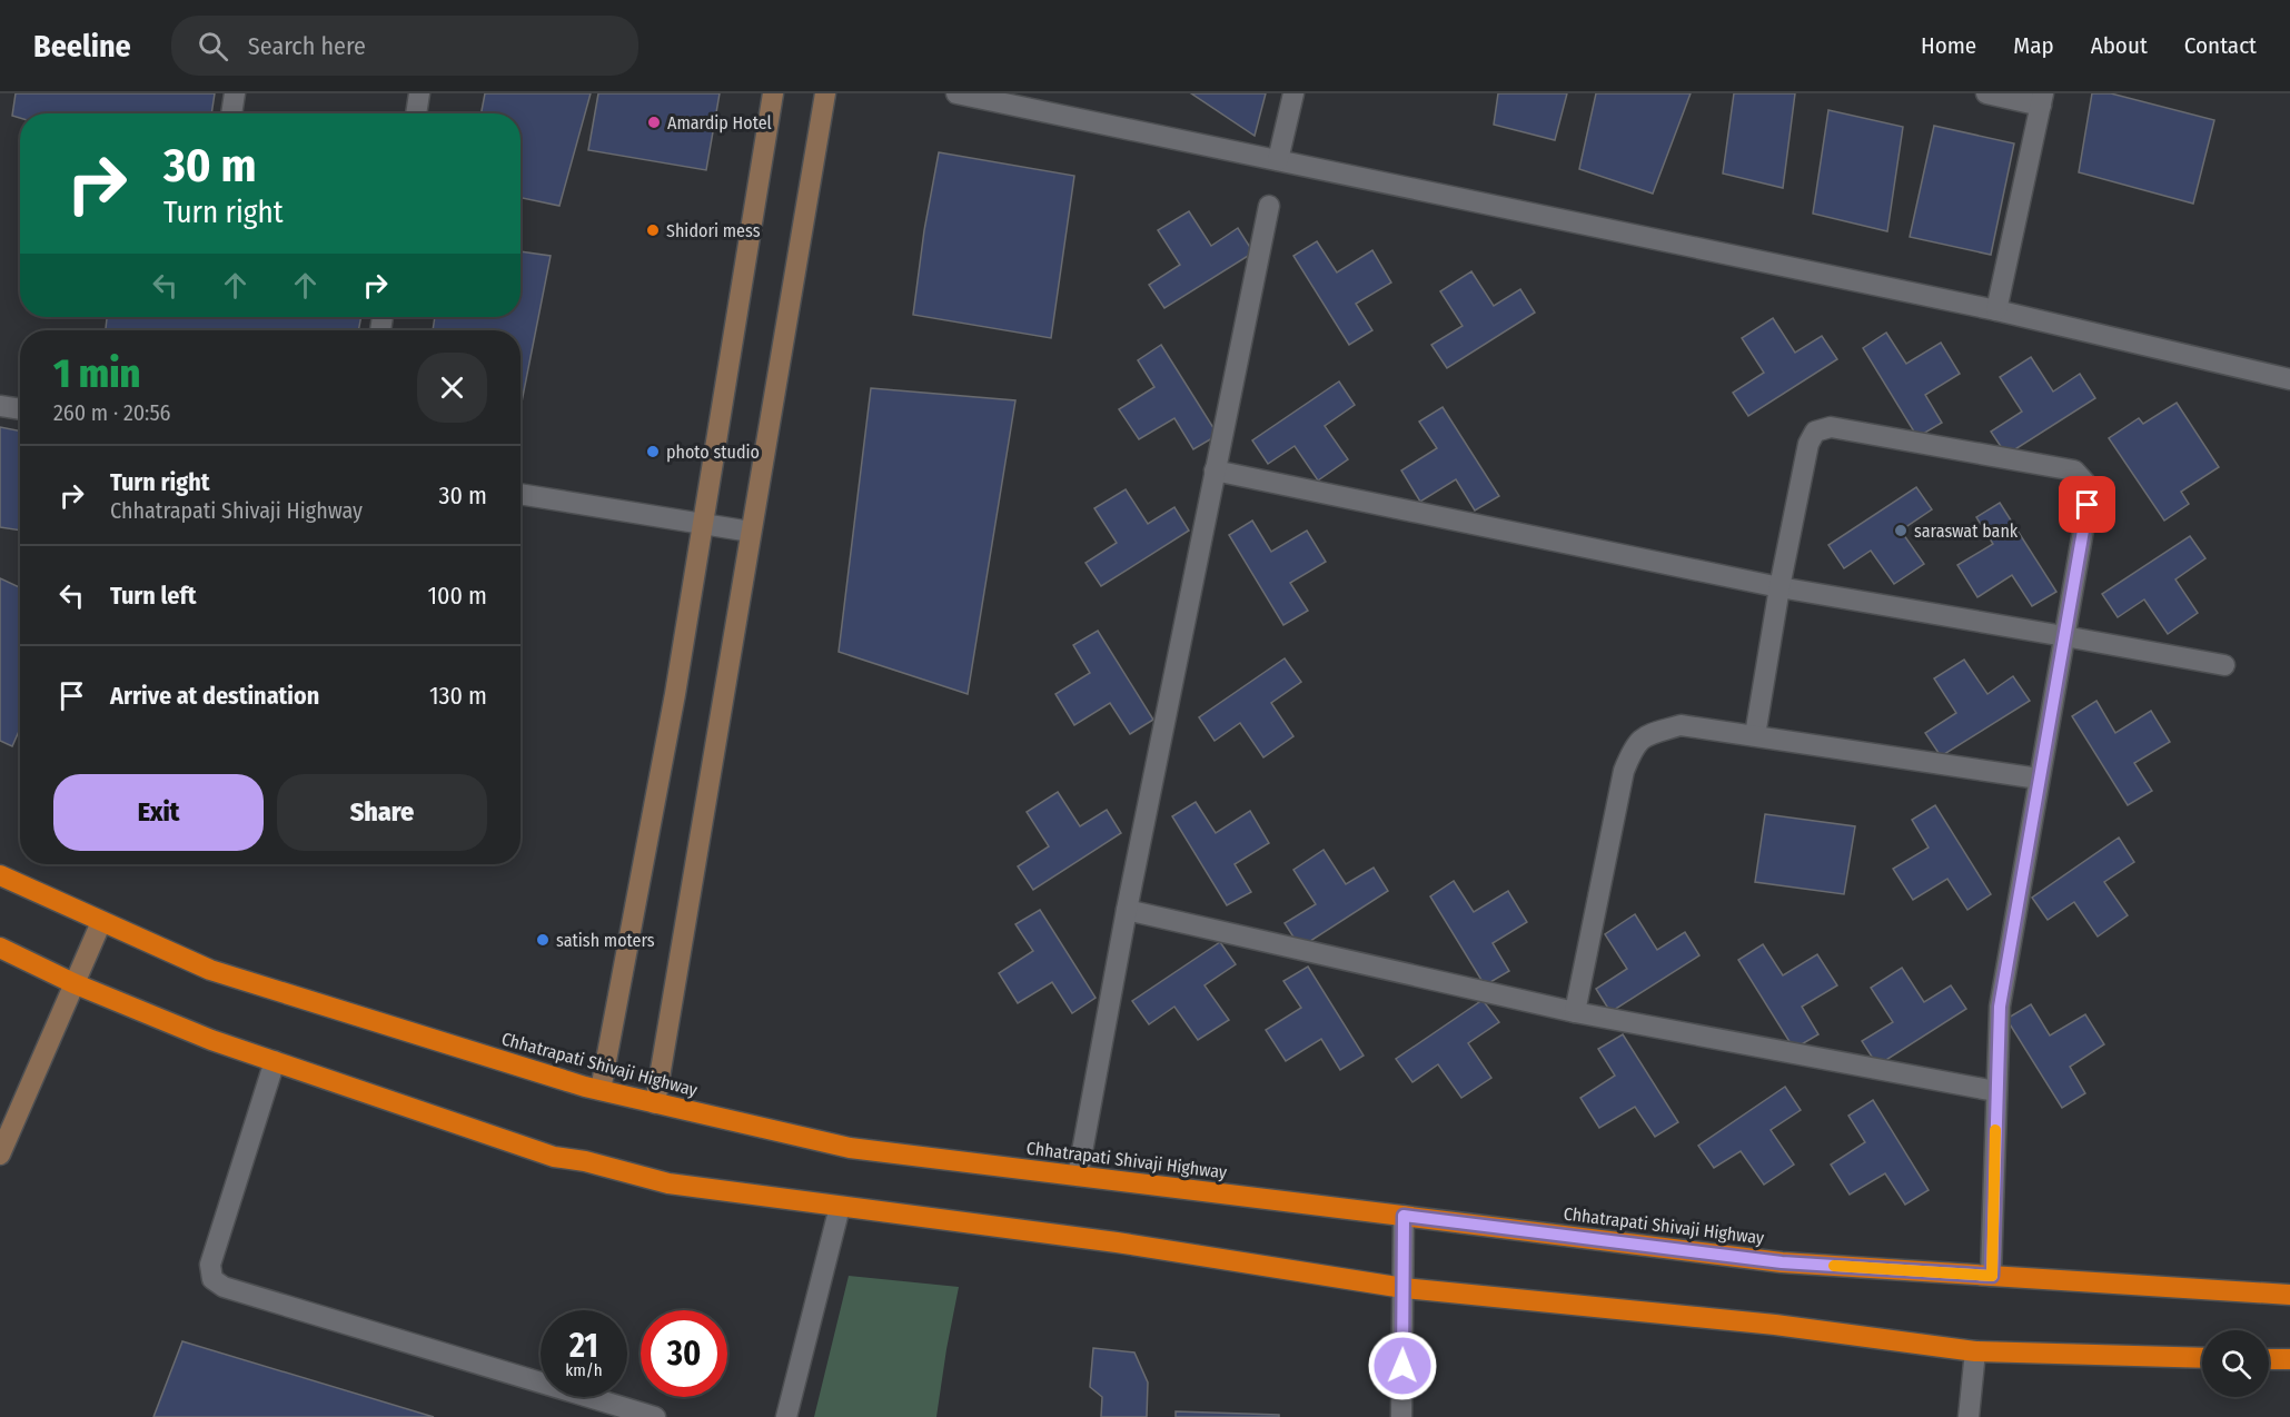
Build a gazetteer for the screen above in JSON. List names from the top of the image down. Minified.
{"streets":{"highway":["Chhatrapati Shivaji Highway"]},"places":["Amardip Hotel","Shidori mess","photo studio","saraswat bank","satish moters"],"page":{"header":"Beeline","search":"Search here","nav":["Home","Map","About","Contact"],"turn":["30 m","Turn right"],"heading":["1 min","260 m · 20:56"],"list":[{"name":"Turn right","note":"Chhatrapati Shivaji Highway","value":"30 m"},{"name":"Turn left","value":"100 m"},{"name":"Arrive at destination","value":"130 m"}],"buttons":["Exit","Share"],"speed":"21 km/h","limit":"30"}}
